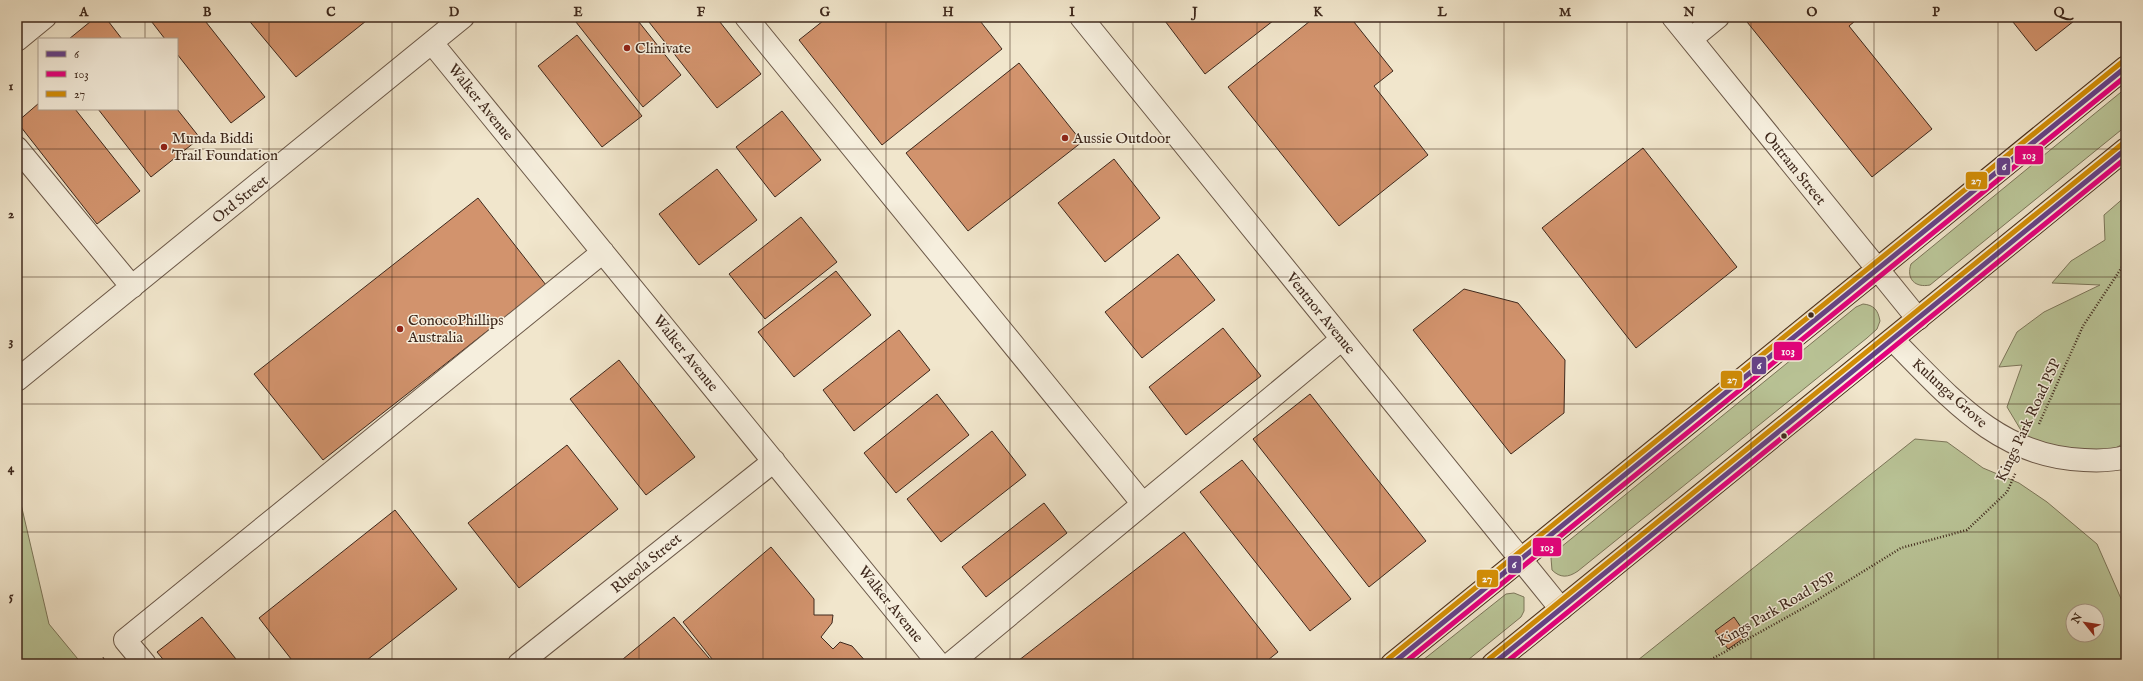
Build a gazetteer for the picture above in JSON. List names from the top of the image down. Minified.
{"streets":{"street":["Walker Avenue","Outram Street","Ord Street","Ventnor Avenue","Kulunga Grove","Rheola Street"],"path":["Kings Park Road PSP"]},"crossings":[["Walker Avenue","Ord Street"],["Walker Avenue","Rheola Street"],["Kulunga Grove","Kings Park Road PSP"]],"places":["Clinivate","Aussie Outdoor","Munda Biddi Trail Foundation","ConocoPhillips Australia"],"lines":["transit line 27","transit line 6","transit line 103"],"legend":["6","103","27"],"north":"top left","grid":{"columns":["A","B","C","D","E","F","G","H","I","J","K","L","M","N","O","P","Q"],"rows":["1","2","3","4","5"]}}
